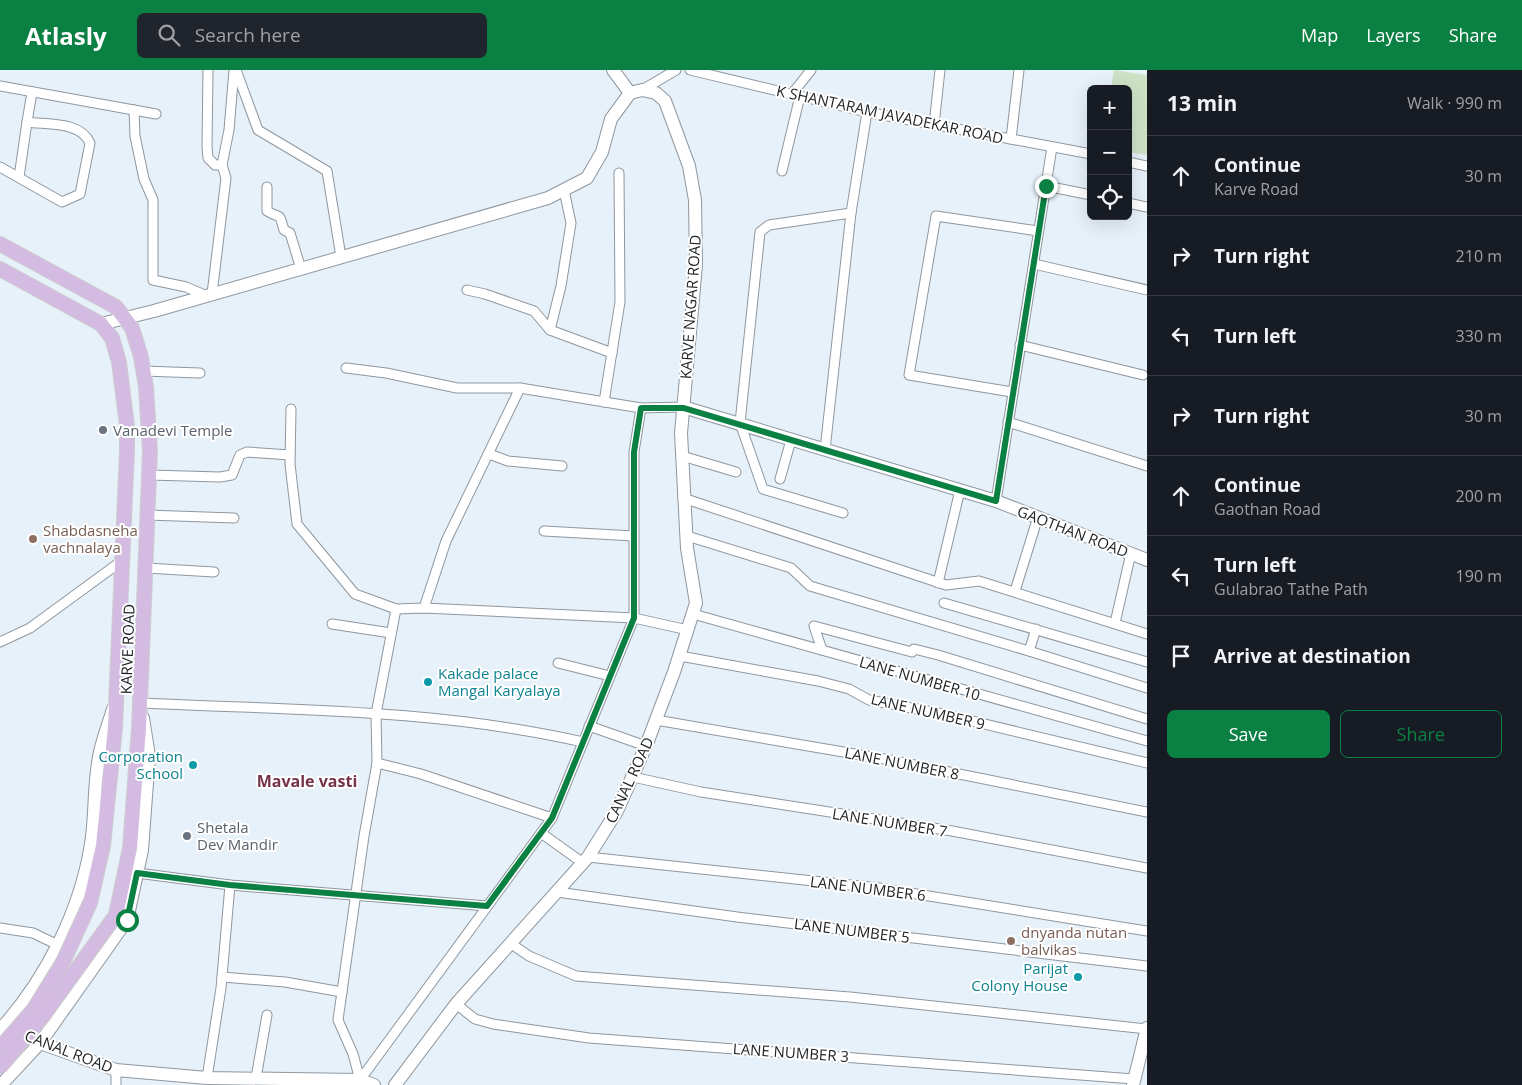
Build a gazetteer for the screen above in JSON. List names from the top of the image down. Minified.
{"streets":{"main road":["KARVE ROAD"],"street":["K SHANTARAM JAVADEKAR ROAD","KARVE NAGAR ROAD","GAOTHAN ROAD","LANE NUMBER 10","LANE NUMBER 9","LANE NUMBER 8","CANAL ROAD","LANE NUMBER 7","LANE NUMBER 6","LANE NUMBER 5","LANE NUMBER 3"]},"crossings":[["KARVE NAGAR ROAD","GAOTHAN ROAD"],["KARVE NAGAR ROAD","CANAL ROAD"],["GAOTHAN ROAD","CANAL ROAD"],["KARVE ROAD","CANAL ROAD"],["LANE NUMBER 10","CANAL ROAD"],["LANE NUMBER 9","CANAL ROAD"],["LANE NUMBER 8","CANAL ROAD"],["CANAL ROAD","LANE NUMBER 7"],["CANAL ROAD","LANE NUMBER 6"],["CANAL ROAD","LANE NUMBER 5"],["CANAL ROAD","LANE NUMBER 3"]],"districts":["Mavale vasti"],"places":["Vanadevi Temple","Shabdasneha vachnalaya","Kakade palace Mangal Karyalaya","Corporation School","Shetala Dev Mandir","dnyanda nutan balvikas","Parijat Colony House"],"page":{"header":"Atlasly","search":"Search here","nav":["Map","Layers","Share"],"heading":["13 min","Walk · 990 m"],"map_buttons":["+","−"],"list":[["Continue","Karve Road","30 m"],["Turn right","210 m"],["Turn left","330 m"],["Turn right","30 m"],["Continue","Gaothan Road","200 m"],["Turn left","Gulabrao Tathe Path","190 m"],"Arrive at destination"],"buttons":["Save","Share"]}}
